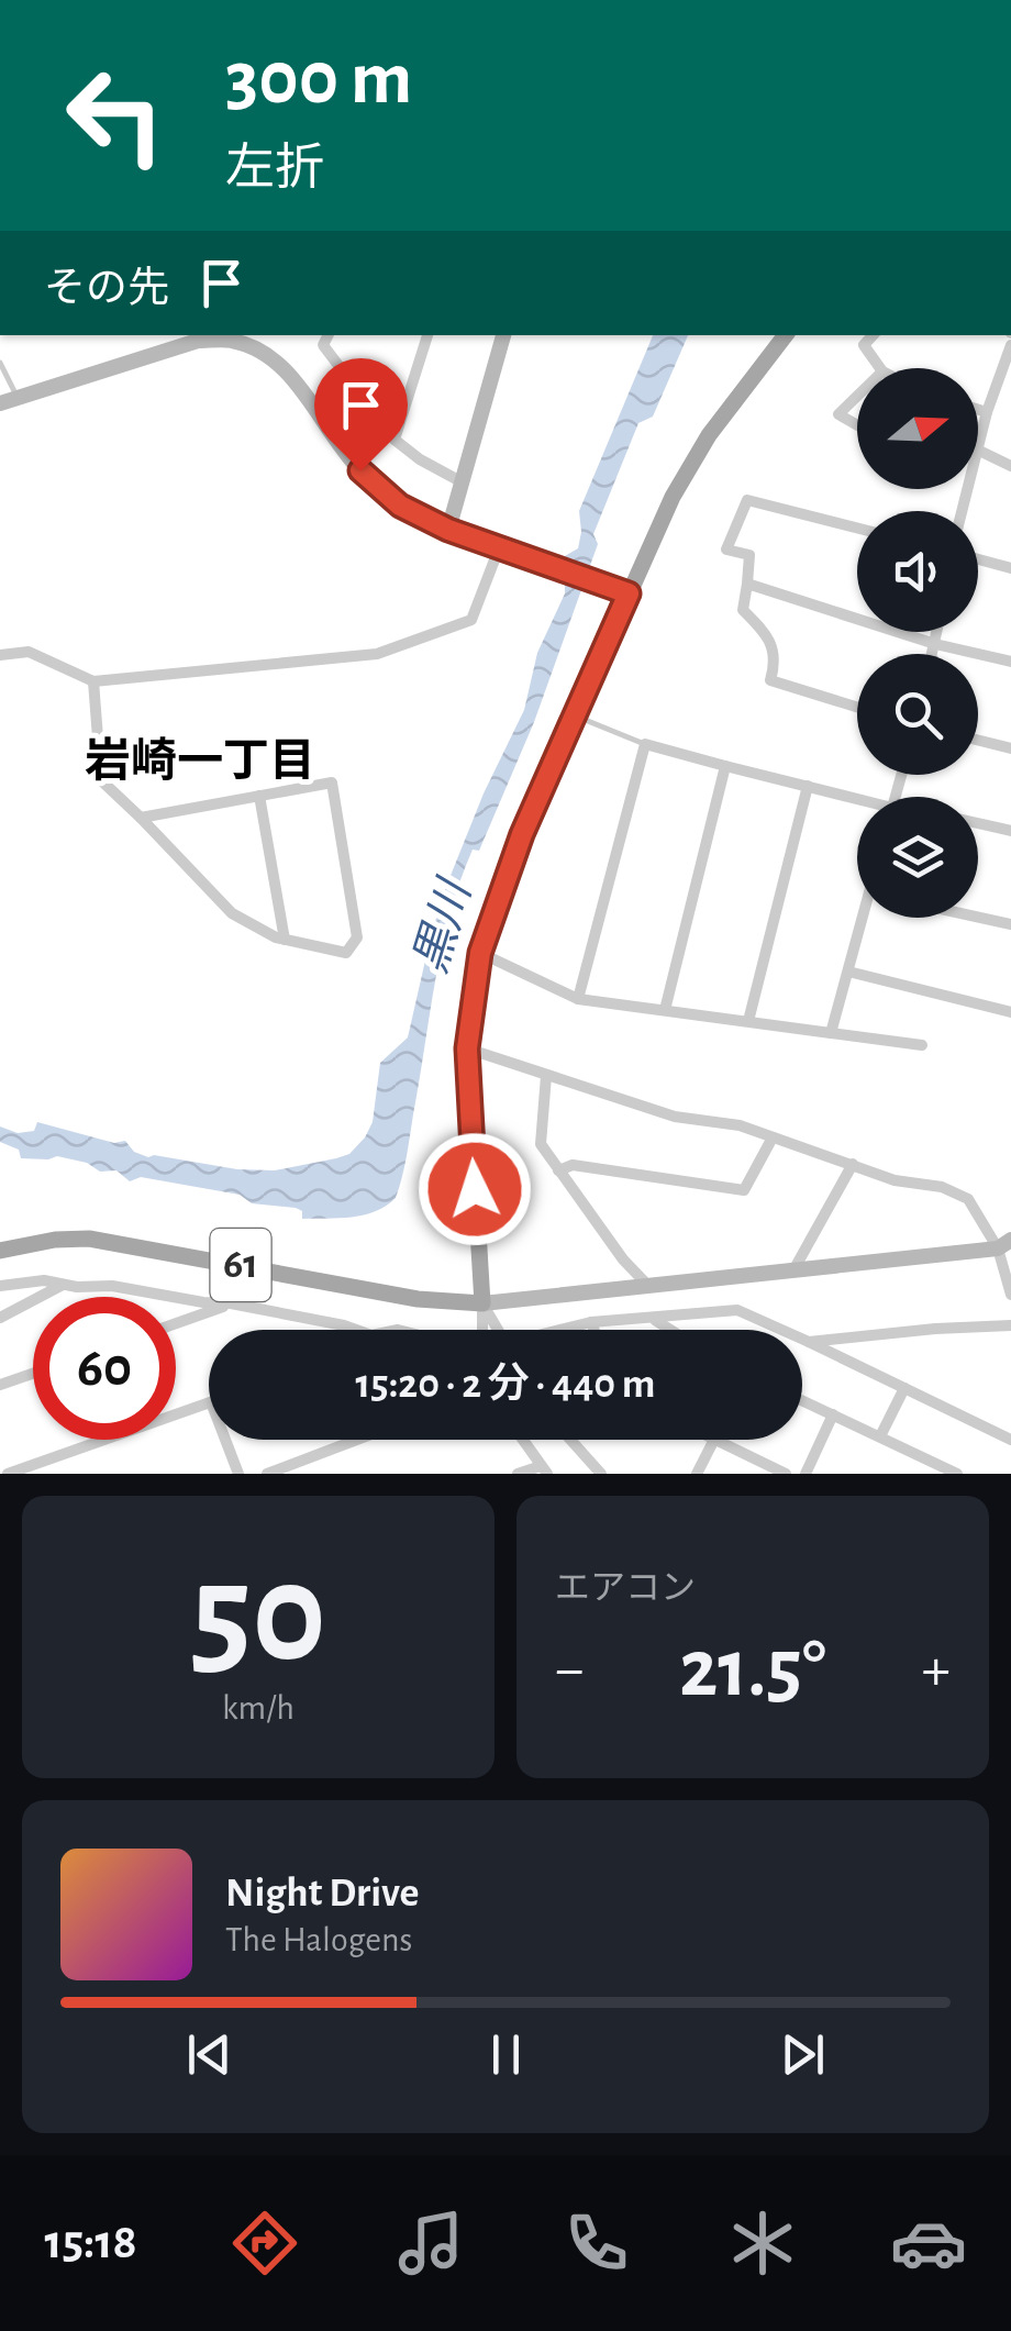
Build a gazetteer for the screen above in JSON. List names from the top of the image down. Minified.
{"streets":{"main road":["61"]},"districts":["岩崎一丁目"],"water":["黒川"],"north":"right","page":{"turn":["300 m","左折"],"then":"その先","limit":"60","trip":"15:20 · 2 分 · 440 m","tile":[["50","km/h"],"エアコン"],"heat":["−","21.5°","+"],"song":["Night Drive","The Halogens"],"tabs":"15:18"}}
